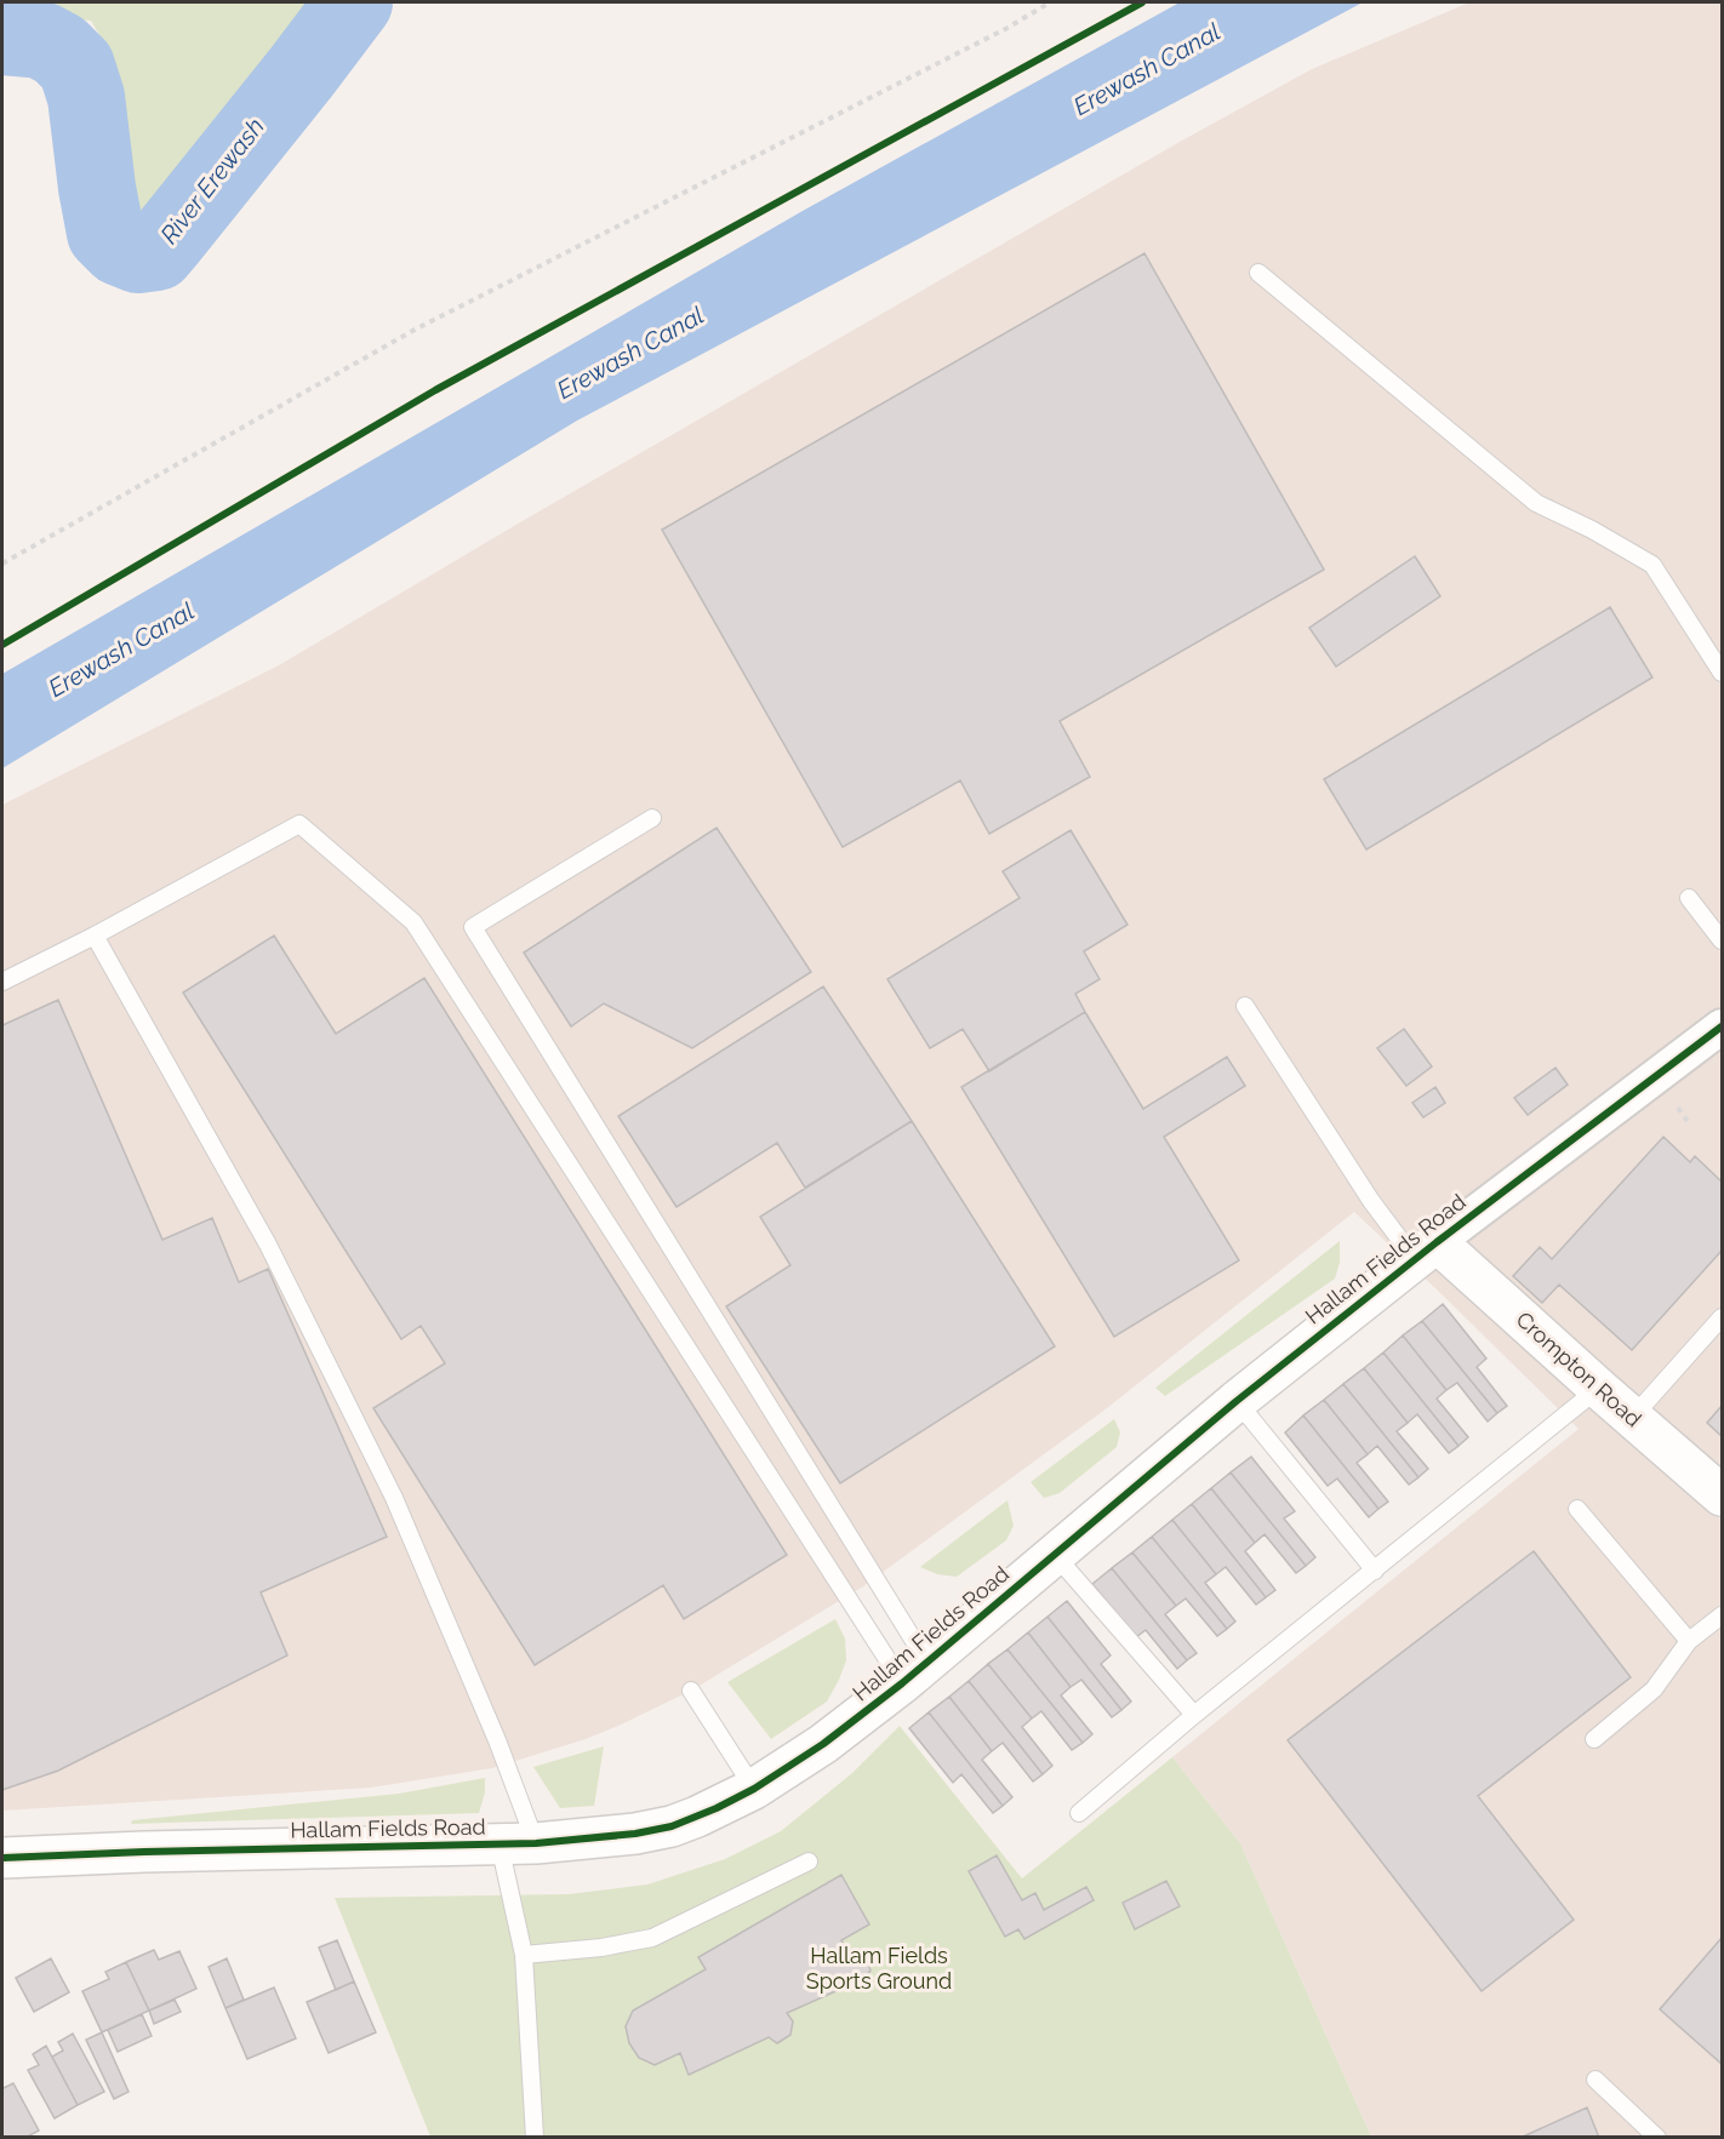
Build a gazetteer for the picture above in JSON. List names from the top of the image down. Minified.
{"streets":{"street":["Hallam Fields Road","Crompton Road"]},"crossings":[["Hallam Fields Road","Crompton Road"]],"water":["Erewash Canal","River Erewash"],"parks":["Hallam Fields Sports Ground"]}
